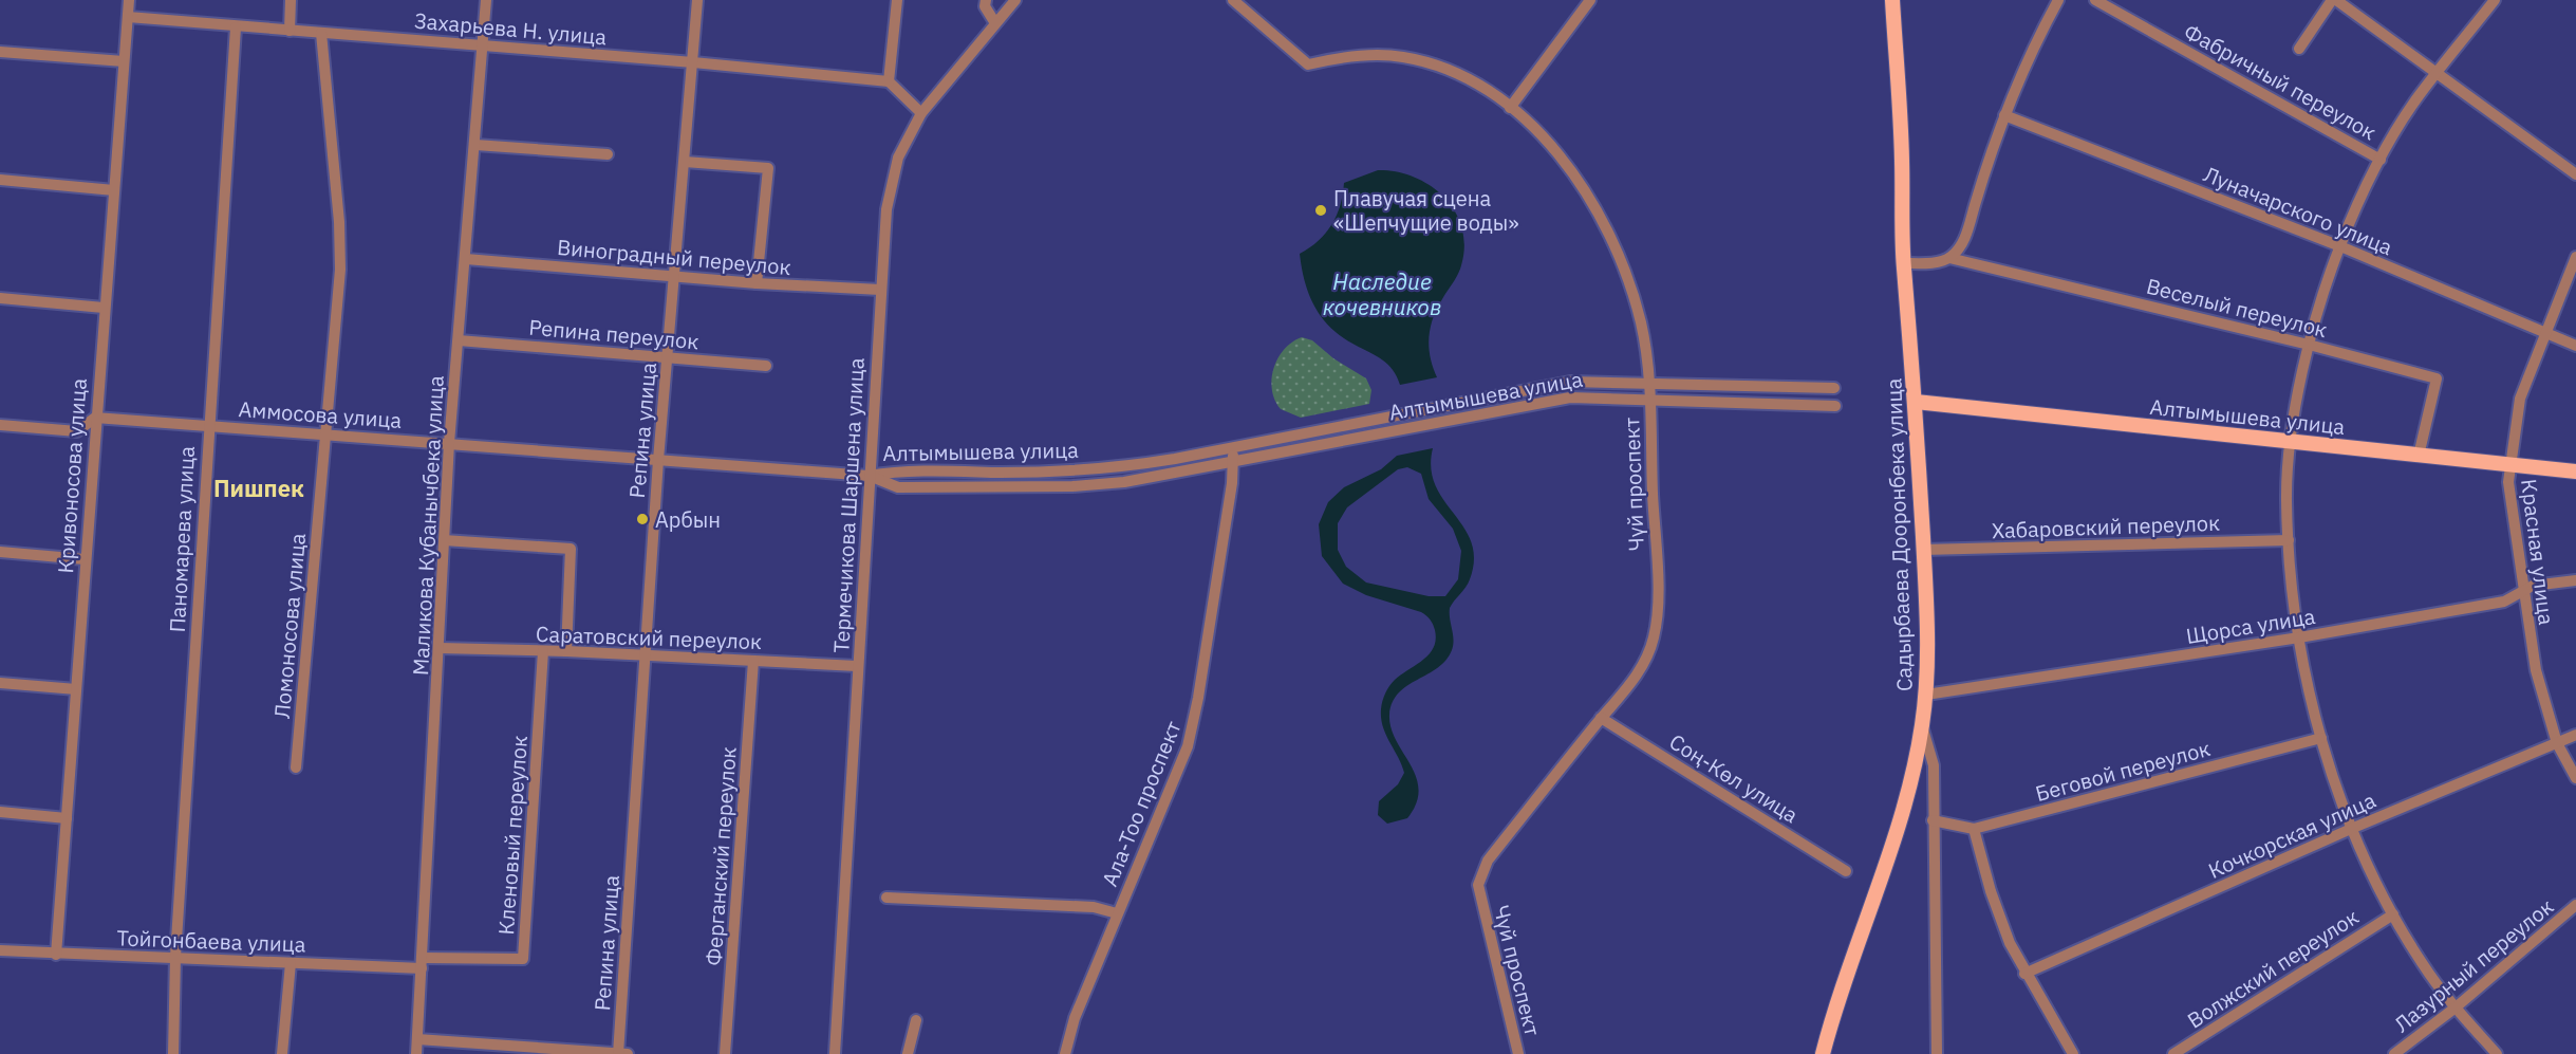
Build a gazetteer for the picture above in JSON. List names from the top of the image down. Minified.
{"streets":{"main road":["Алтымышева улица","Садырбаева Дооронбека улица"],"street":["Захарьева Н. улица","Фабричный переулок","Луначарского улица","Виноградный переулок","Веселый переулок","Репина переулок","Аммосова улица","Репина улица","Кривоносова улица","Чүй проспект","Термечикова Шаршена улица","Маликова Кубанычбека улица","Хабаровский переулок","Паномарева улица","Красная улица","Ломоносова улица","Щорса улица","Саратовский переулок","Беговой переулок","Соң-Көл улица","Ала-Тоо проспект","Кленовый переулок","Кочкорская улица","Ферганский переулок","Тойгонбаева улица","Лазурный переулок","Волжский переулок"]},"crossings":[["Захарьева Н. улица","Репина улица"],["Захарьева Н. улица","Кривоносова улица"],["Захарьева Н. улица","Маликова Кубанычбека улица"],["Захарьева Н. улица","Паномарева улица"],["Захарьева Н. улица","Ломоносова улица"],["Луначарского улица","Красная улица"],["Виноградный переулок","Репина улица"],["Виноградный переулок","Термечикова Шаршена улица"],["Виноградный переулок","Маликова Кубанычбека улица"],["Веселый переулок","Алтымышева улица"],["Репина переулок","Репина улица"],["Репина переулок","Маликова Кубанычбека улица"],["Алтымышева улица","Аммосова улица"],["Алтымышева улица","Чүй проспект"],["Алтымышева улица","Термечикова Шаршена улица"],["Алтымышева улица","Садырбаева Дооронбека улица"],["Алтымышева улица","Красная улица"],["Алтымышева улица","Ала-Тоо проспект"],["Аммосова улица","Репина улица"],["Аммосова улица","Кривоносова улица"],["Аммосова улица","Термечикова Шаршена улица"],["Аммосова улица","Маликова Кубанычбека улица"],["Аммосова улица","Паномарева улица"],["Аммосова улица","Ломоносова улица"],["Репина улица","Саратовский переулок"],["Кривоносова улица","Тойгонбаева улица"],["Чүй проспект","Соң-Көл улица"],["Термечикова Шаршена улица","Саратовский переулок"],["Маликова Кубанычбека улица","Саратовский переулок"],["Маликова Кубанычбека улица","Кленовый переулок"],["Маликова Кубанычбека улица","Тойгонбаева улица"],["Хабаровский переулок","Садырбаева Дооронбека улица"],["Садырбаева Дооронбека улица","Щорса улица"],["Паномарева улица","Тойгонбаева улица"],["Красная улица","Щорса улица"],["Красная улица","Кочкорская улица"],["Саратовский переулок","Кленовый переулок"],["Саратовский переулок","Ферганский переулок"],["Кленовый переулок","Тойгонбаева улица"]],"districts":["Пишпек"],"water":["Наследие кочевников"],"places":["Плавучая сцена «Шепчущие воды»","Арбын"]}
